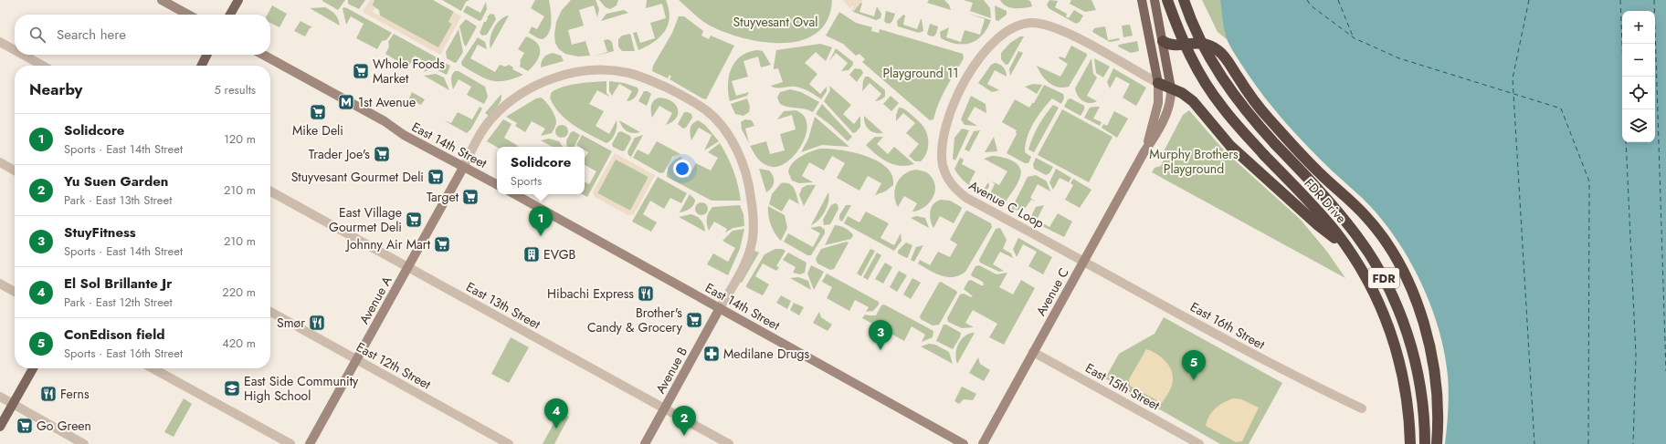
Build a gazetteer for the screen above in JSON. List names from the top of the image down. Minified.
{"streets":{"highway":["FDR Drive","FDR"],"main road":["East 14th Street","Avenue C","Avenue A","Avenue B"],"street":["Avenue C Loop","East 13th Street","East 16th Street","East 12th Street","East 15th Street"]},"crossings":[["East 14th Street","Avenue A"],["East 14th Street","Avenue B"],["Avenue C Loop","Avenue C"],["Avenue C Loop","East 16th Street"],["Avenue C","East 16th Street"],["Avenue C","East 15th Street"],["Avenue A","East 13th Street"],["Avenue A","East 12th Street"],["East 13th Street","Avenue B"]],"parks":["Stuyvesant Oval","Playground 11","Murphy Brothers Playground"],"places":{"supermarket":["Whole Foods Market","Mike Deli","Trader Joe's","Stuyvesant Gourmet Deli","Target","East Village Gourmet Deli","Johnny Air Mart","Brother's Candy & Grocery","Go Green"],"metro station":["1st Avenue"],"building":["EVGB"],"restaurant":["Hibachi Express","Smør","Ferns"],"pharmacy":["Medilane Drugs"],"school or university":["East Side Community High School"]},"page":{"map_buttons":["+","−"],"search":"Search here","heading":["Nearby","5 results"],"list":[{"mark":"1","name":"Solidcore","note":"Sports · East 14th Street","value":"120 m"},{"mark":"2","name":"Yu Suen Garden","note":"Park · East 13th Street","value":"210 m"},{"mark":"3","name":"StuyFitness","note":"Sports · East 14th Street","value":"210 m"},{"mark":"4","name":"El Sol Brillante Jr","note":"Park · East 12th Street","value":"220 m"},{"mark":"5","name":"ConEdison field","note":"Sports · East 16th Street","value":"420 m"}],"popup":["Solidcore","Sports"],"pins":["1","3","5","4","2"]}}
